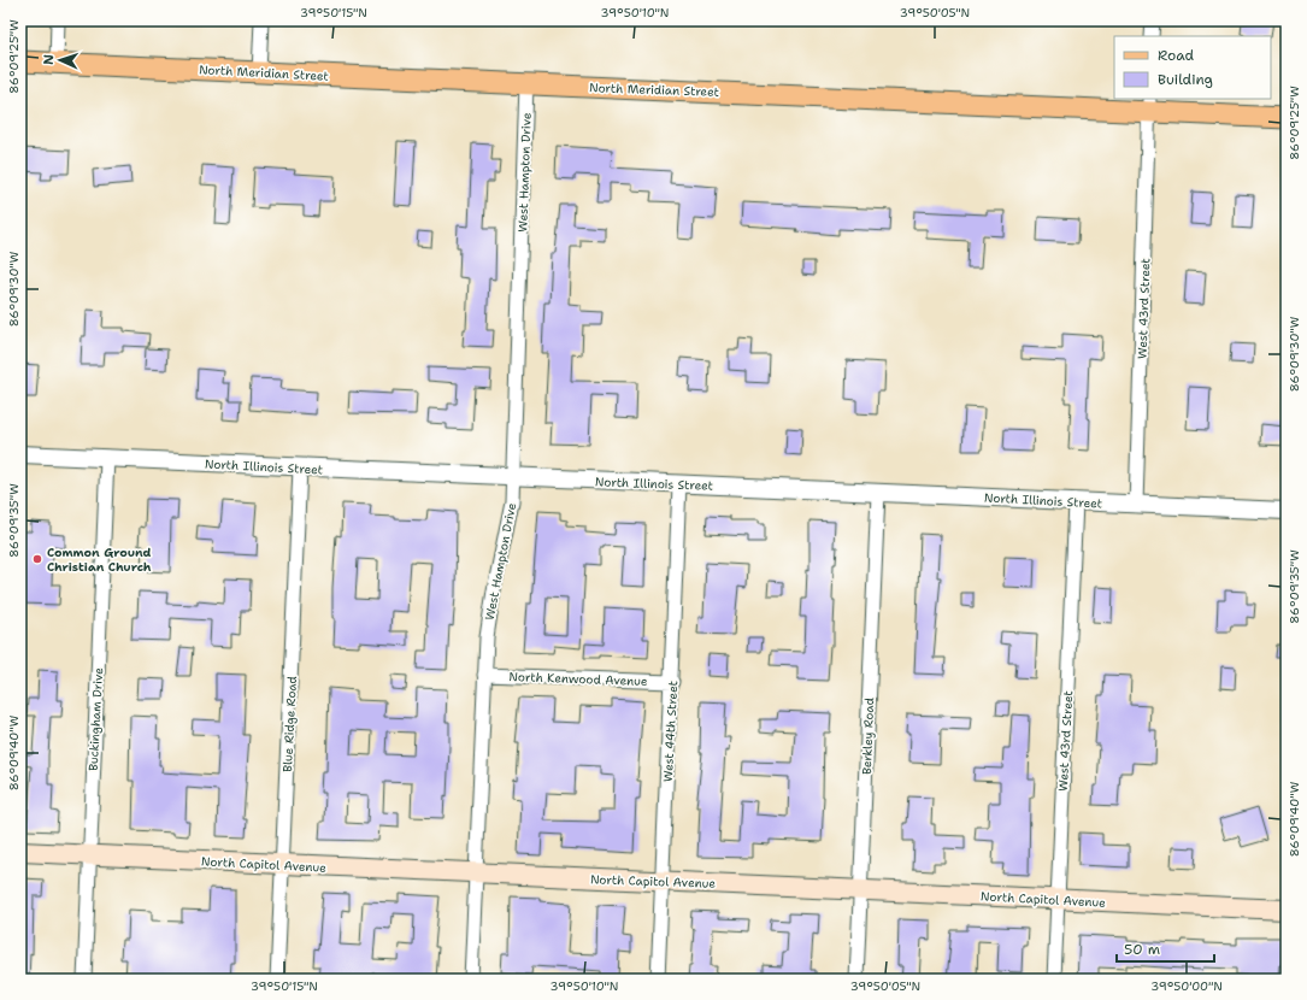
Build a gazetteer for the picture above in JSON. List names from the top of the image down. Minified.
{"streets":{"main road":["North Meridian Street","North Capitol Avenue"],"street":["West Hampton Drive","West 43rd Street","North Illinois Street","North Kenwood Avenue","Buckingham Drive","Blue Ridge Road","West 44th Street","Berkley Road"]},"crossings":[["North Meridian Street","West Hampton Drive"],["North Meridian Street","West 43rd Street"],["West Hampton Drive","North Illinois Street"],["West Hampton Drive","North Kenwood Avenue"],["West Hampton Drive","North Capitol Avenue"],["West 43rd Street","North Illinois Street"],["West 43rd Street","North Capitol Avenue"],["North Illinois Street","Buckingham Drive"],["North Illinois Street","Blue Ridge Road"],["North Illinois Street","West 44th Street"],["North Illinois Street","Berkley Road"],["North Kenwood Avenue","West 44th Street"],["Buckingham Drive","North Capitol Avenue"],["Blue Ridge Road","North Capitol Avenue"],["West 44th Street","North Capitol Avenue"],["Berkley Road","North Capitol Avenue"]],"places":["Common Ground Christian Church"],"legend":["Road","Building"],"scale_bar":"50 m","north":"left","coordinates":["39°50'15\"N","39°50'10\"N","39°50'05\"N","86°09'25\"W","86°09'30\"W","86°09'35\"W","86°09'40\"W","39°50'00\"N"]}
